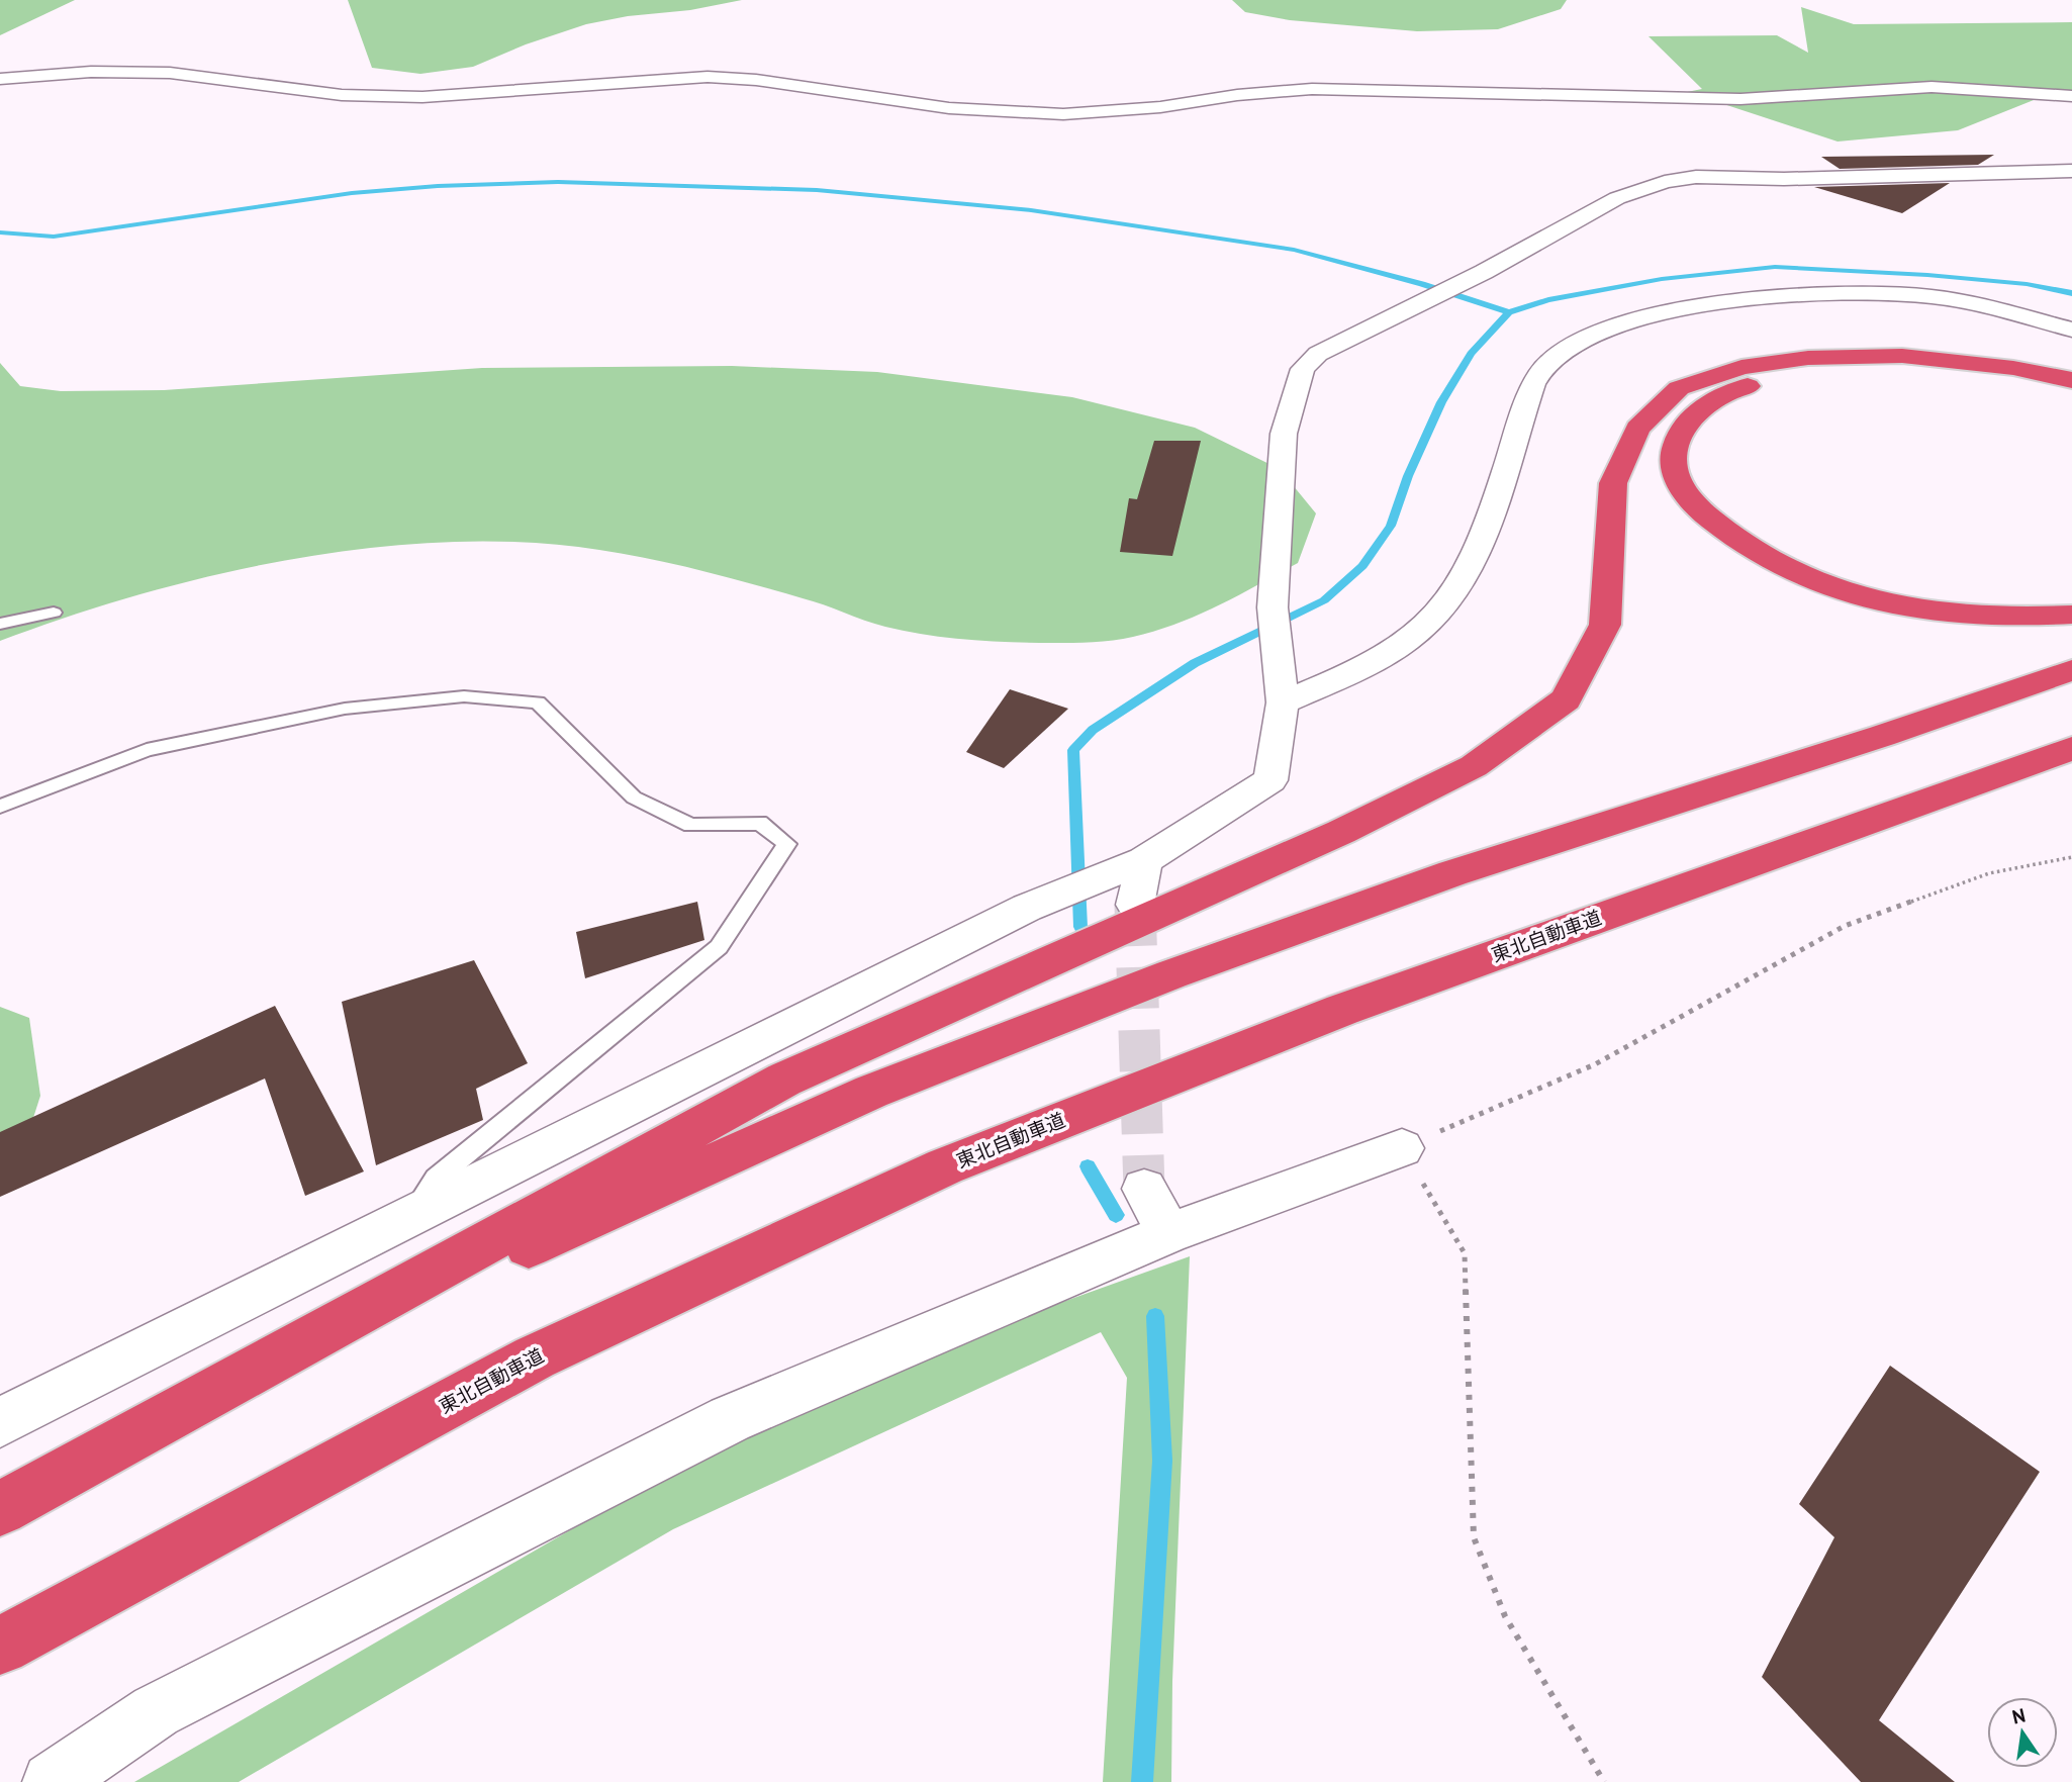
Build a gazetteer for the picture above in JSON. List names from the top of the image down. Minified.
{"streets":{"highway":["東北自動車道"]},"north":"top"}
